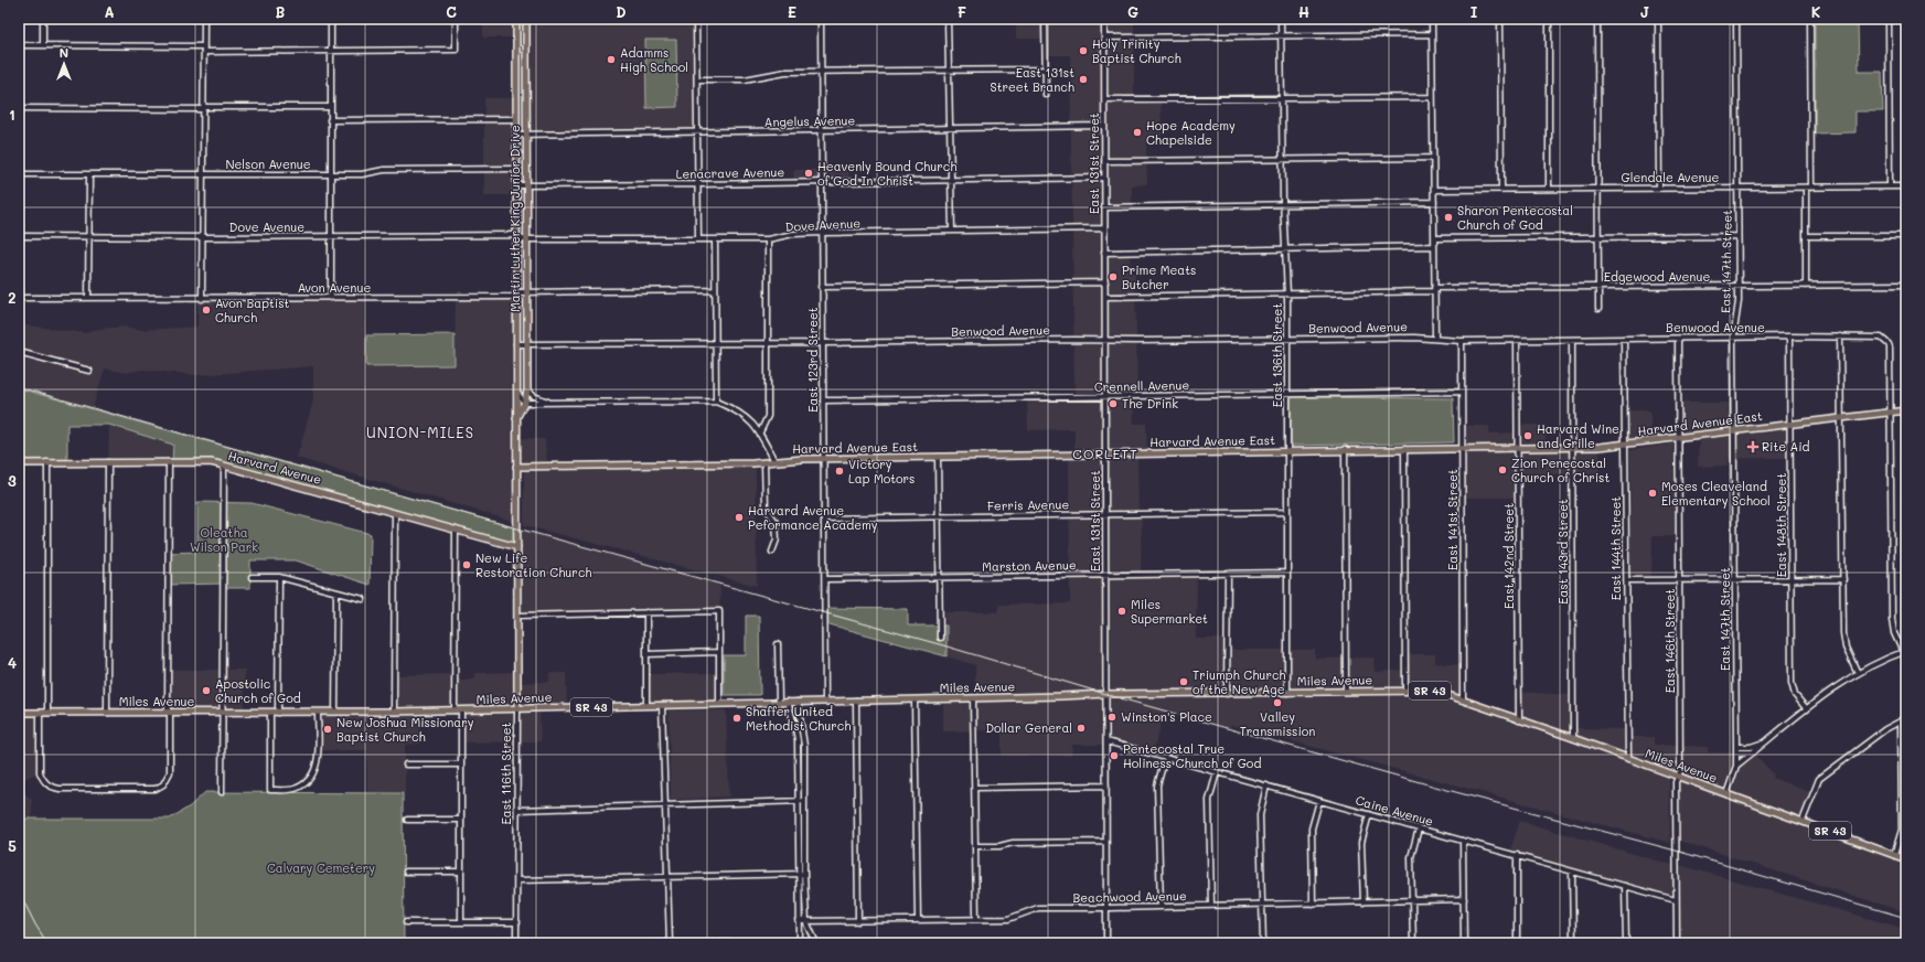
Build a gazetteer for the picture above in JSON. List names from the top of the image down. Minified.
{"streets":{"main road":["Martin Luther King Junior Drive","Harvard Avenue East","Harvard Avenue","Miles Avenue","SR 43","East 116th Street"],"street":["Angelus Avenue","East 131st Street","Nelson Avenue","Lenacrave Avenue","Glendale Avenue","Dove Avenue","East 147th Street","Edgewood Avenue","Avon Avenue","Benwood Avenue","East 136th Street","East 123rd Street","Crennell Avenue","Ferris Avenue","East 141st Street","East 148th Street","East 144th Street","East 143rd Street","East 142nd Street","Marston Avenue","East 146th Street","Caine Avenue","Beachwood Avenue"]},"crossings":[["Angelus Avenue","East 131st Street"],["Angelus Avenue","Martin Luther King Junior Drive"],["Angelus Avenue","East 123rd Street"],["East 131st Street","Lenacrave Avenue"],["East 131st Street","Dove Avenue"],["East 131st Street","Edgewood Avenue"],["East 131st Street","Benwood Avenue"],["East 131st Street","Crennell Avenue"],["East 131st Street","Harvard Avenue East"],["East 131st Street","Ferris Avenue"],["East 131st Street","Marston Avenue"],["East 131st Street","Miles Avenue"],["East 131st Street","Caine Avenue"],["East 131st Street","Beachwood Avenue"],["Nelson Avenue","Martin Luther King Junior Drive"],["Lenacrave Avenue","Martin Luther King Junior Drive"],["Lenacrave Avenue","East 123rd Street"],["Glendale Avenue","East 147th Street"],["Martin Luther King Junior Drive","Dove Avenue"],["Martin Luther King Junior Drive","Avon Avenue"],["Martin Luther King Junior Drive","Benwood Avenue"],["Martin Luther King Junior Drive","East 116th Street"],["Dove Avenue","East 123rd Street"],["East 147th Street","Edgewood Avenue"],["East 147th Street","Benwood Avenue"],["East 147th Street","Harvard Avenue East"],["East 147th Street","Miles Avenue"],["Edgewood Avenue","East 136th Street"],["Benwood Avenue","East 136th Street"],["Benwood Avenue","East 123rd Street"],["Benwood Avenue","Harvard Avenue East"],["Benwood Avenue","East 141st Street"],["Benwood Avenue","East 148th Street"],["Benwood Avenue","East 144th Street"],["Benwood Avenue","East 143rd Street"],["Benwood Avenue","East 142nd Street"],["Benwood Avenue","East 146th Street"],["East 136th Street","Crennell Avenue"],["East 136th Street","Harvard Avenue East"],["East 136th Street","Ferris Avenue"],["East 136th Street","Marston Avenue"],["East 136th Street","Miles Avenue"],["East 123rd Street","Crennell Avenue"],["East 123rd Street","Harvard Avenue East"],["East 123rd Street","Ferris Avenue"],["East 123rd Street","Marston Avenue"],["East 123rd Street","Miles Avenue"],["Crennell Avenue","East 141st Street"],["Harvard Avenue East","East 141st Street"],["Harvard Avenue East","East 148th Street"],["Harvard Avenue East","East 144th Street"],["Harvard Avenue East","East 143rd Street"],["Harvard Avenue East","East 142nd Street"],["Harvard Avenue East","East 146th Street"],["Harvard Avenue East","East 116th Street"],["Harvard Avenue","East 116th Street"],["East 141st Street","Miles Avenue"],["East 144th Street","Miles Avenue"],["East 143rd Street","Miles Avenue"],["East 142nd Street","Miles Avenue"],["East 146th Street","Miles Avenue"],["East 146th Street","Caine Avenue"],["Miles Avenue","East 116th Street"]],"districts":["UNION-MILES","CORLETT"],"parks":["Oleatha Wilson Park","Calvary Cemetery"],"places":{"other":["Holy Trinity Baptist Church","Adamms High School","East 131st Street Branch","Hope Academy Chapelside","Heavenly Bound Church of God In Christ","Sharon Pentecostal Church of God","Prime Meats Butcher","Avon Baptist Church","The Drink","Harvard Wine and Grille","Zion Penecostal Church of Christ","Victory Lap Motors","Moses Cleaveland Elementary School","Harvard Avenue Peformance Academy","New Life Restoration Church","Miles Supermarket","Triumph Church of the New Age","Apostolic Church of God","Valley Transmission","Winston's Place","Shaffer United Methodist Church","Dollar General","New Joshua Missionary Baptist Church","Pentecostal True Holiness Church of God"],"health":["Rite Aid"]},"north":"top","grid":{"columns":["A","B","C","D","E","F","G","H","I","J","K"],"rows":["1","2","3","4","5"]}}
